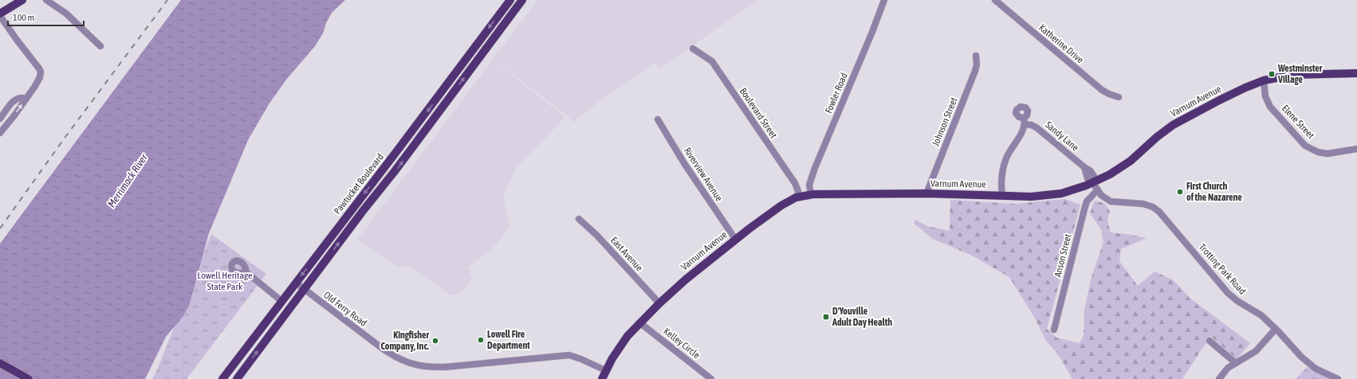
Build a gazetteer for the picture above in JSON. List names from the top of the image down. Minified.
{"streets":{"main road":["Varnum Avenue","Pawtucket Boulevard"],"street":["Katherine Drive","Fowler Road","Boulevard Street","Johnson Street","Elene Street","Sandy Lane","Riverview Avenue","East Avenue","Anson Street","Trotting Park Road","Old Ferry Road","Kelley Circle"]},"crossings":[["Fowler Road","Varnum Avenue"],["Varnum Avenue","Boulevard Street"],["Varnum Avenue","Johnson Street"],["Varnum Avenue","Elene Street"],["Varnum Avenue","Sandy Lane"],["Varnum Avenue","Riverview Avenue"],["Varnum Avenue","East Avenue"],["Varnum Avenue","Trotting Park Road"],["Varnum Avenue","Old Ferry Road"],["Varnum Avenue","Kelley Circle"],["Sandy Lane","Trotting Park Road"],["Pawtucket Boulevard","Old Ferry Road"],["Anson Street","Trotting Park Road"]],"water":["Merrimack River"],"parks":["Lowell Heritage State Park"],"places":{"transit":["Westminster Village","D'Youville Adult Day Health"],"other":["First Church of the Nazarene","Lowell Fire Department","Kingfisher Company, Inc."]},"scale_bar":"100 m"}
